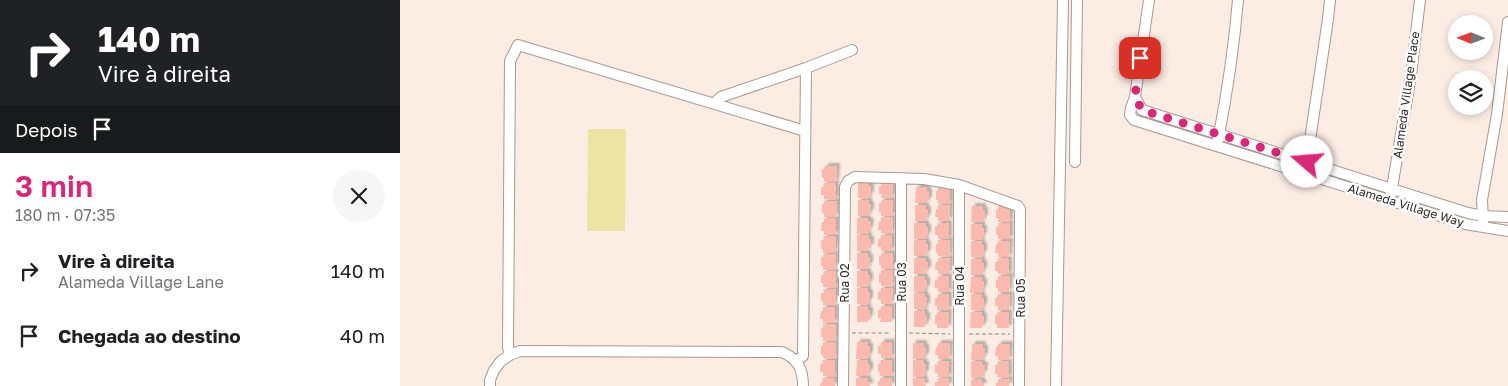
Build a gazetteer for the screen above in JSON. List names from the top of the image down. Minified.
{"streets":{"street":["Alameda Village Place","Alameda Village Way","Rua 03","Rua 02","Rua 04","Rua 05"]},"crossings":[["Alameda Village Place","Alameda Village Way"],["Rua 03","Rua 02"],["Rua 04","Rua 05"]],"north":"left","page":{"turn":["140 m","Vire à direita"],"then":"Depois","heading":["3 min","180 m · 07:35"],"list":[{"name":"Vire à direita","note":"Alameda Village Lane","value":"140 m"},{"name":"Chegada ao destino","value":"40 m"}]}}
